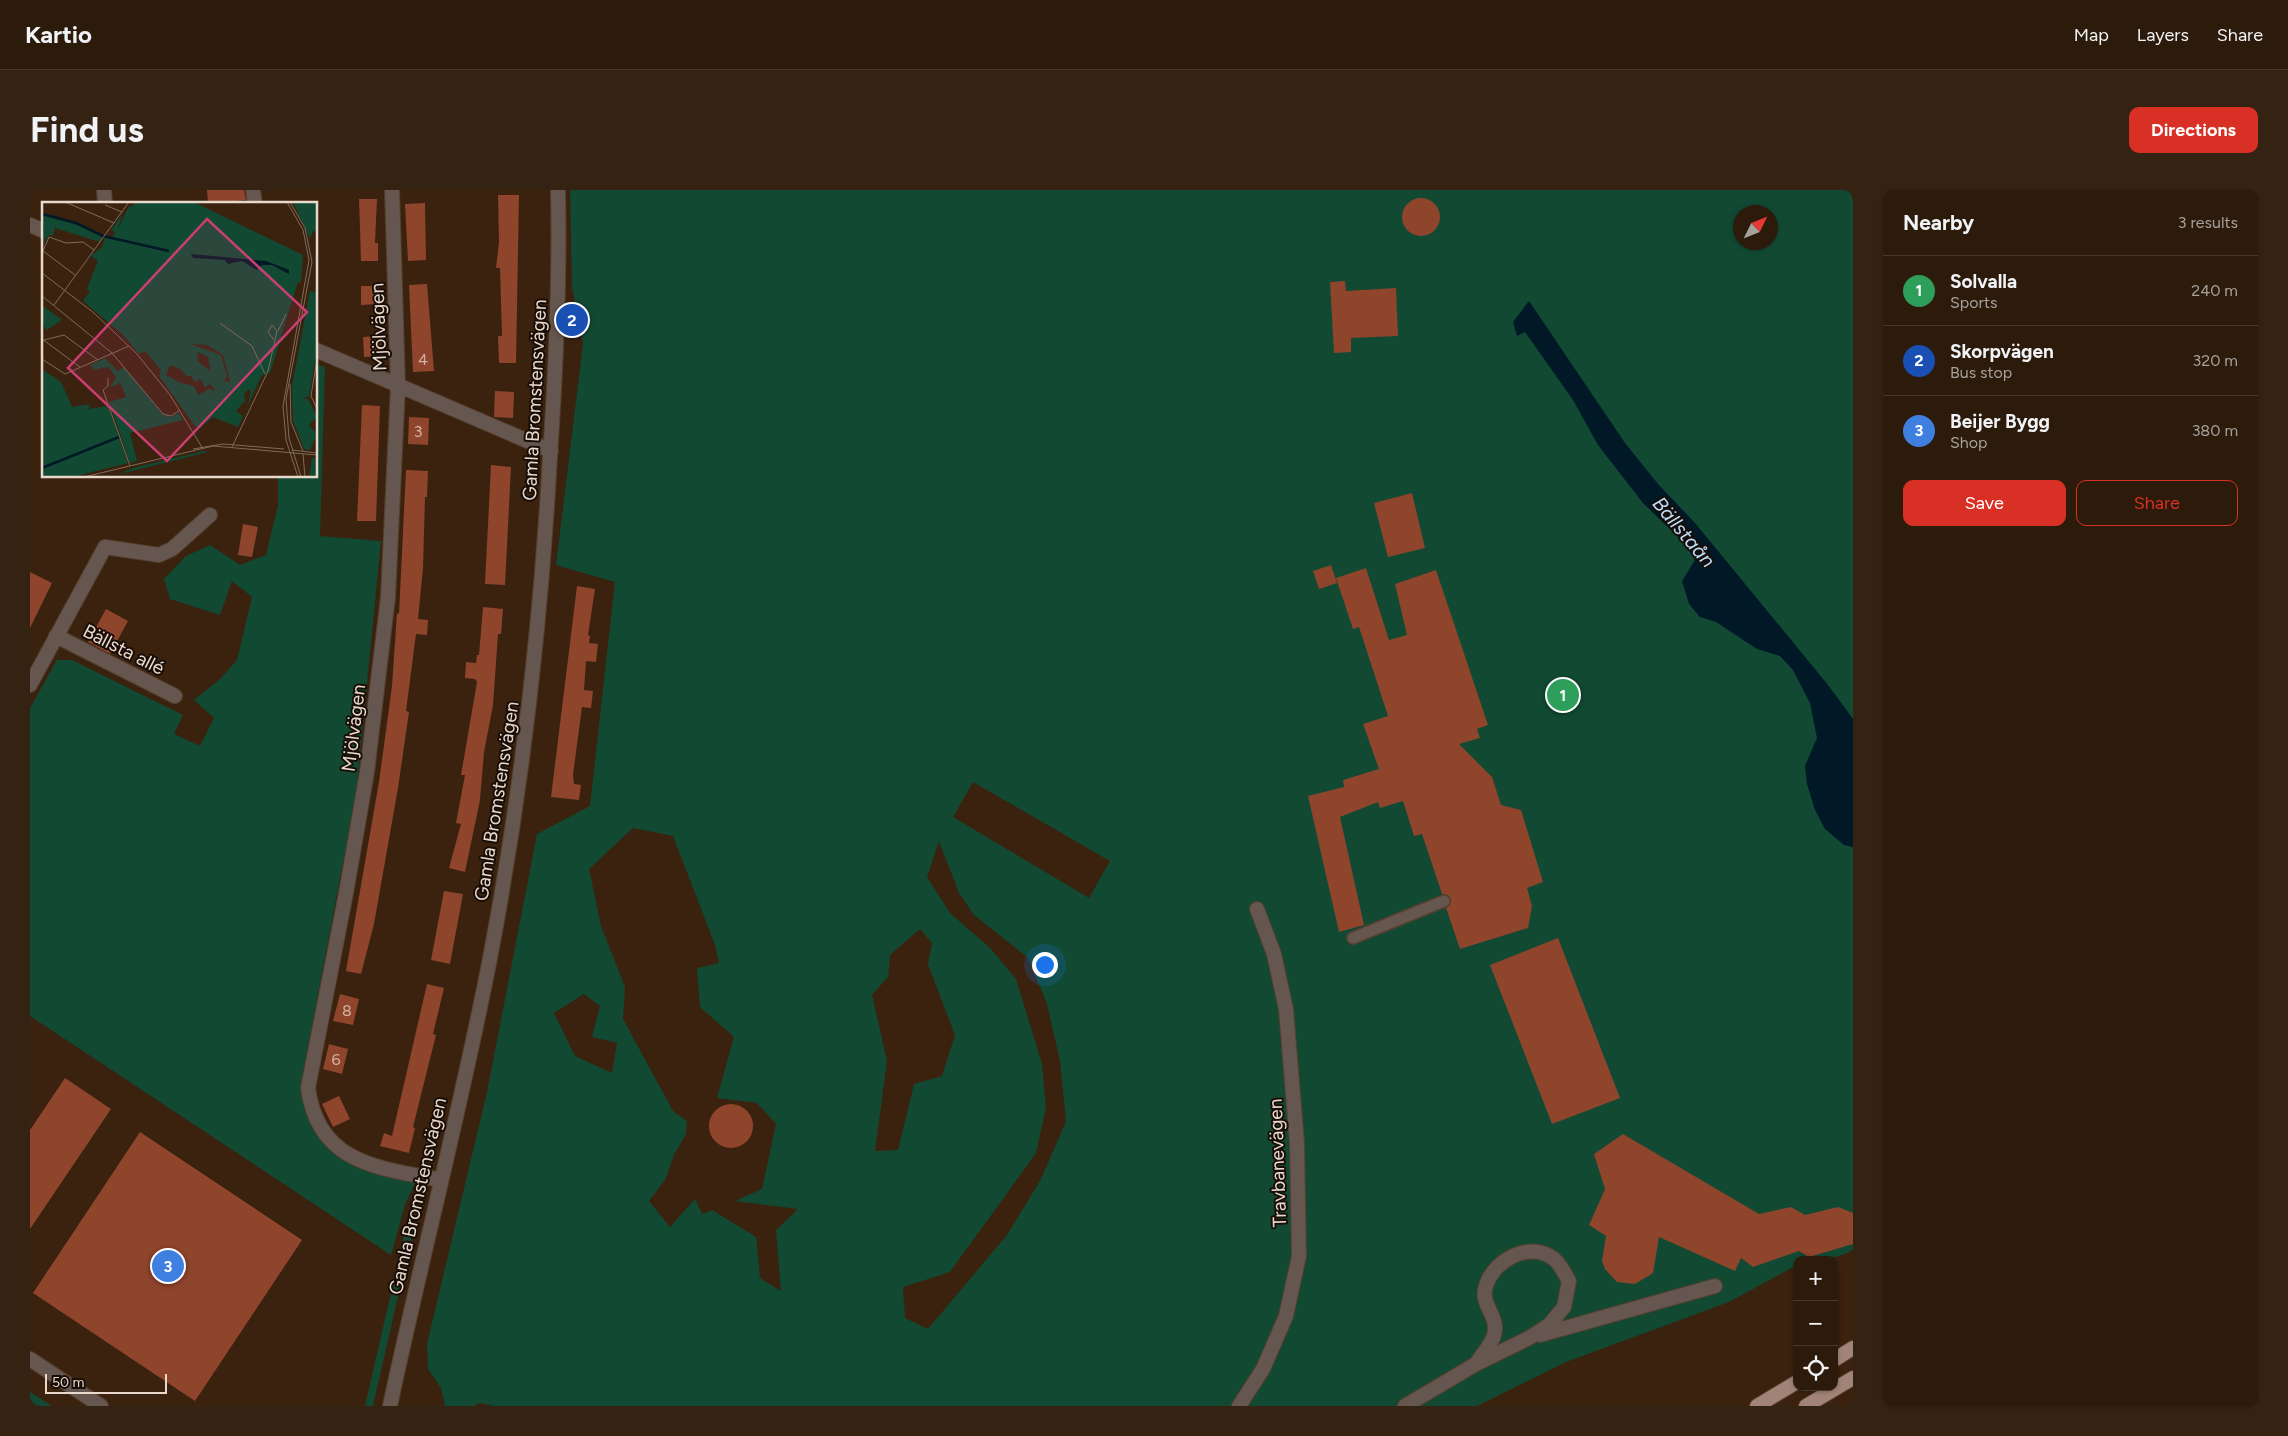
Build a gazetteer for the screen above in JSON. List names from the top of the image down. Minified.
{"streets":{"street":["Mjölvägen","Gamla Bromstensvägen","Bällsta allé","Travbanevägen"]},"crossings":[["Mjölvägen","Gamla Bromstensvägen"]],"water":["Bällstaån"],"house_numbers":["4","3","8","6"],"scale_bar":"50 m","north":"top right","page":{"header":"Kartio","nav":["Map","Layers","Share"],"buttons":["Directions",["Save","Share"]],"title":"Find us","heading":["Nearby","3 results"],"list":[{"mark":"1","name":"Solvalla","note":"Sports","value":"240 m"},{"mark":"2","name":"Skorpvägen","note":"Bus stop","value":"320 m"},{"mark":"3","name":"Beijer Bygg","note":"Shop","value":"380 m"}],"pins":["2","1","3"],"map_buttons":["+","−"],"scale":"50 m"}}
